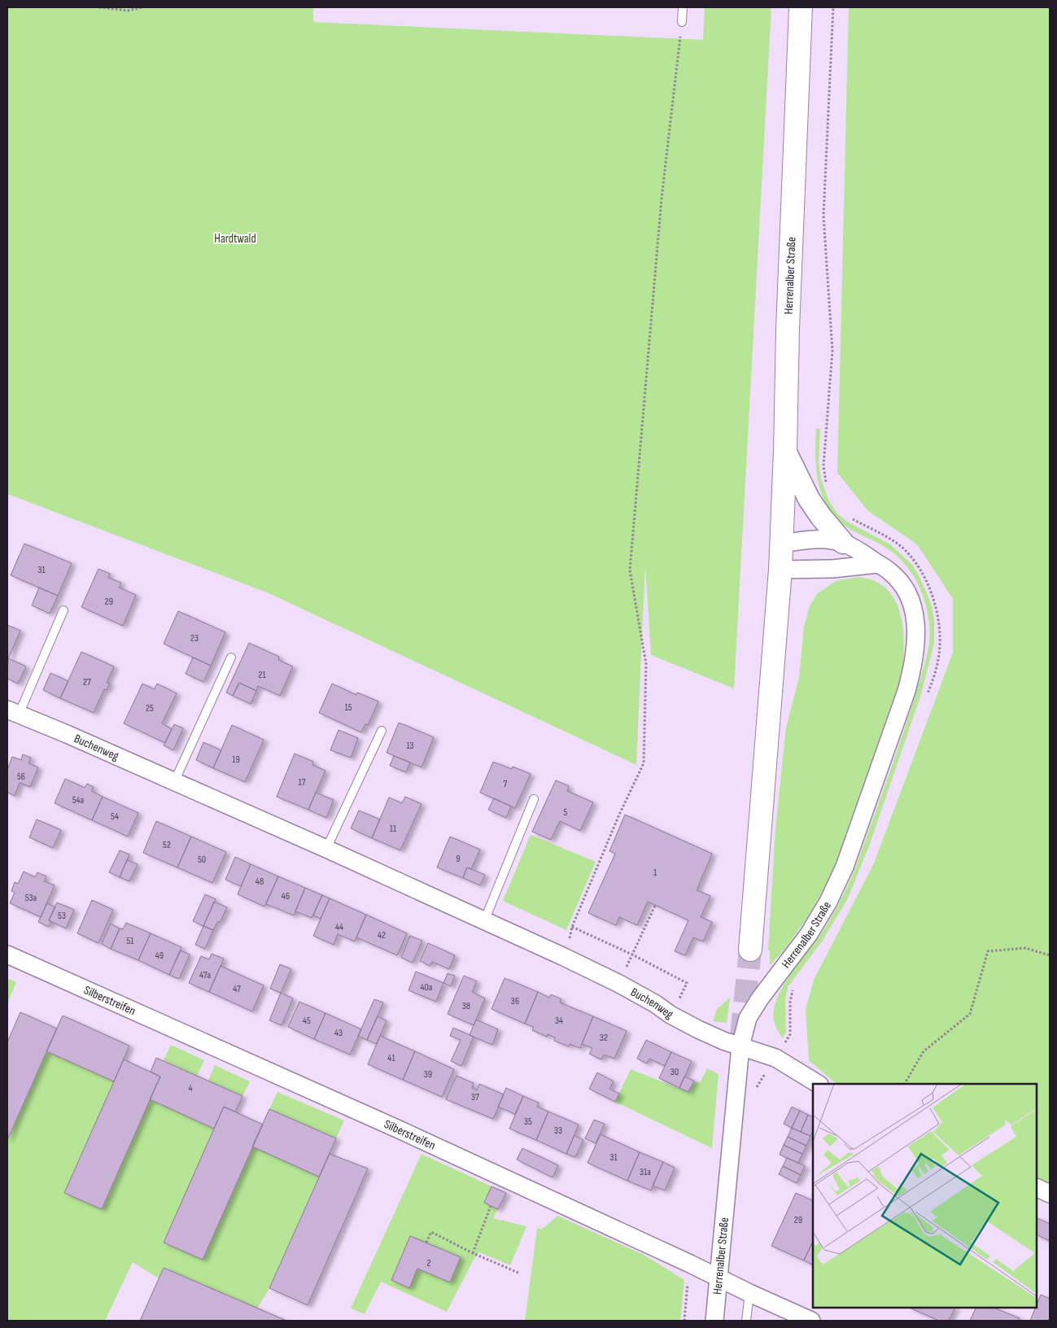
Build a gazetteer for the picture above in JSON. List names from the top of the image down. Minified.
{"streets":{"main road":["Herrenalber Straße"],"street":["Buchenweg","Silberstreifen"]},"crossings":[["Herrenalber Straße","Buchenweg"],["Herrenalber Straße","Silberstreifen"]],"parks":["Hardtwald"],"house_numbers":["31","29","23","21","27","15","25","13","19","56","17","7","54a","5","54","11","52","9","50","1","48","46","53a","53","44","42","51","49","47a","40a","47","36","38","45","34","43","32","41","30","39","4","37","35","33","31","31a","29","2"]}
